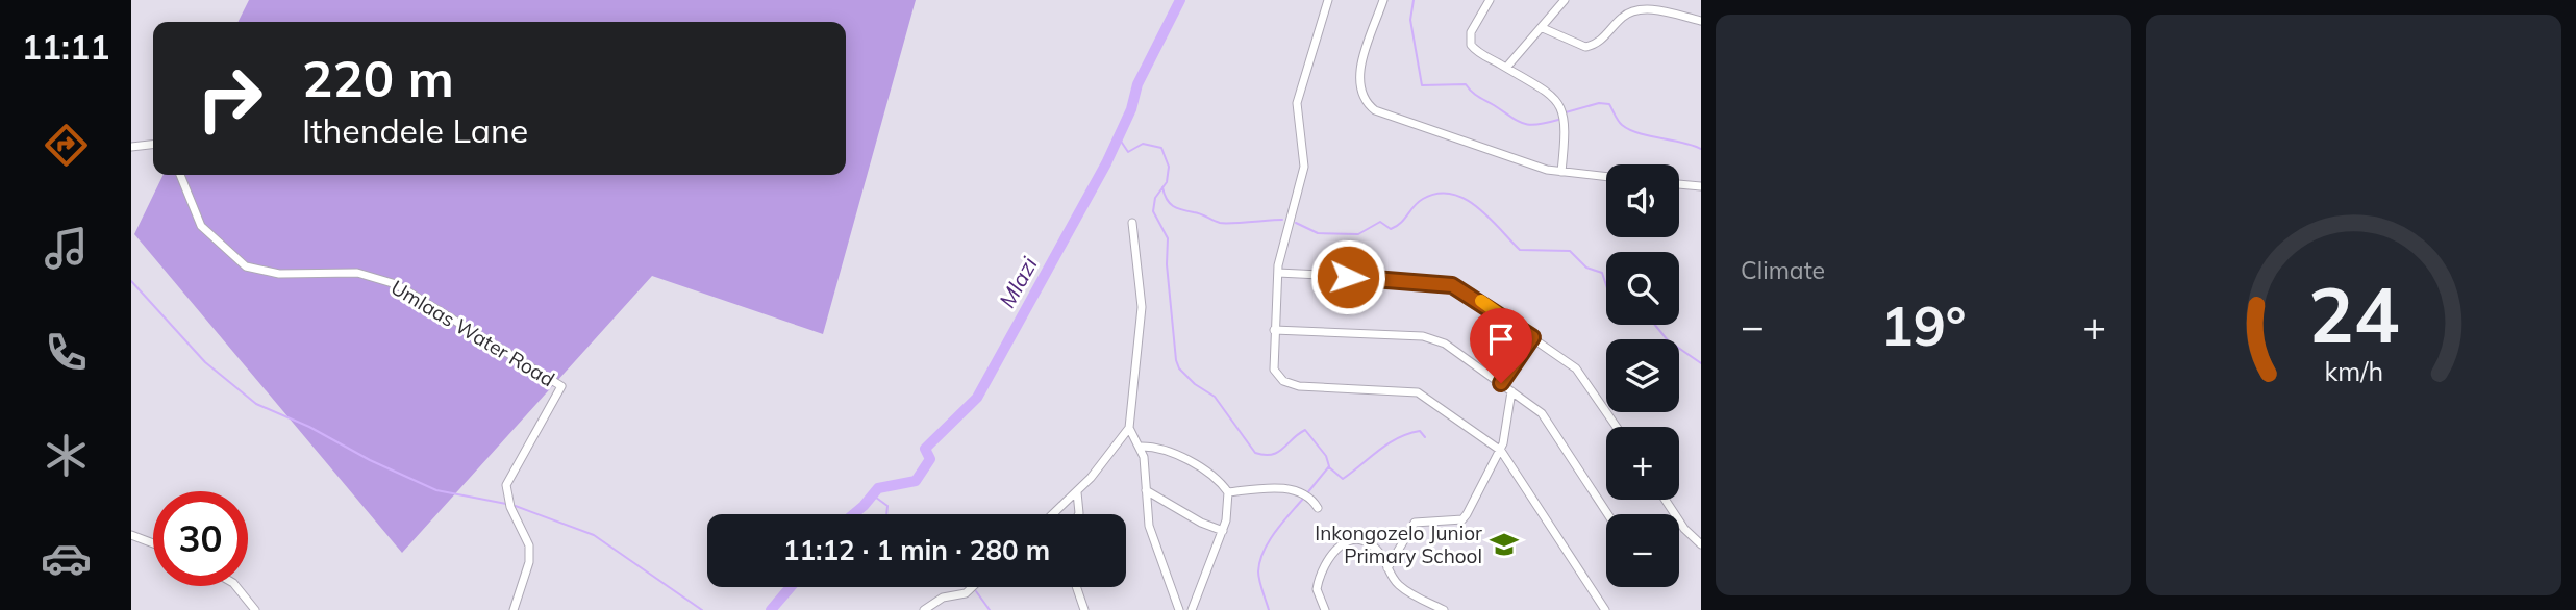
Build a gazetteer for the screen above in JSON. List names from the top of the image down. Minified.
{"streets":{"street":["Umlaas Water Road"]},"water":["Mlazi"],"places":{"school or university":["Inkongozelo Junior Primary School"]},"page":{"tabs":"11:11","tile":"Climate","turn":["220 m","Ithendele Lane"],"map_buttons":["+","−"],"heat":["−","19°","+"],"limit":"30","trip":"11:12 · 1 min · 280 m","gauge":["24","km/h"]}}
